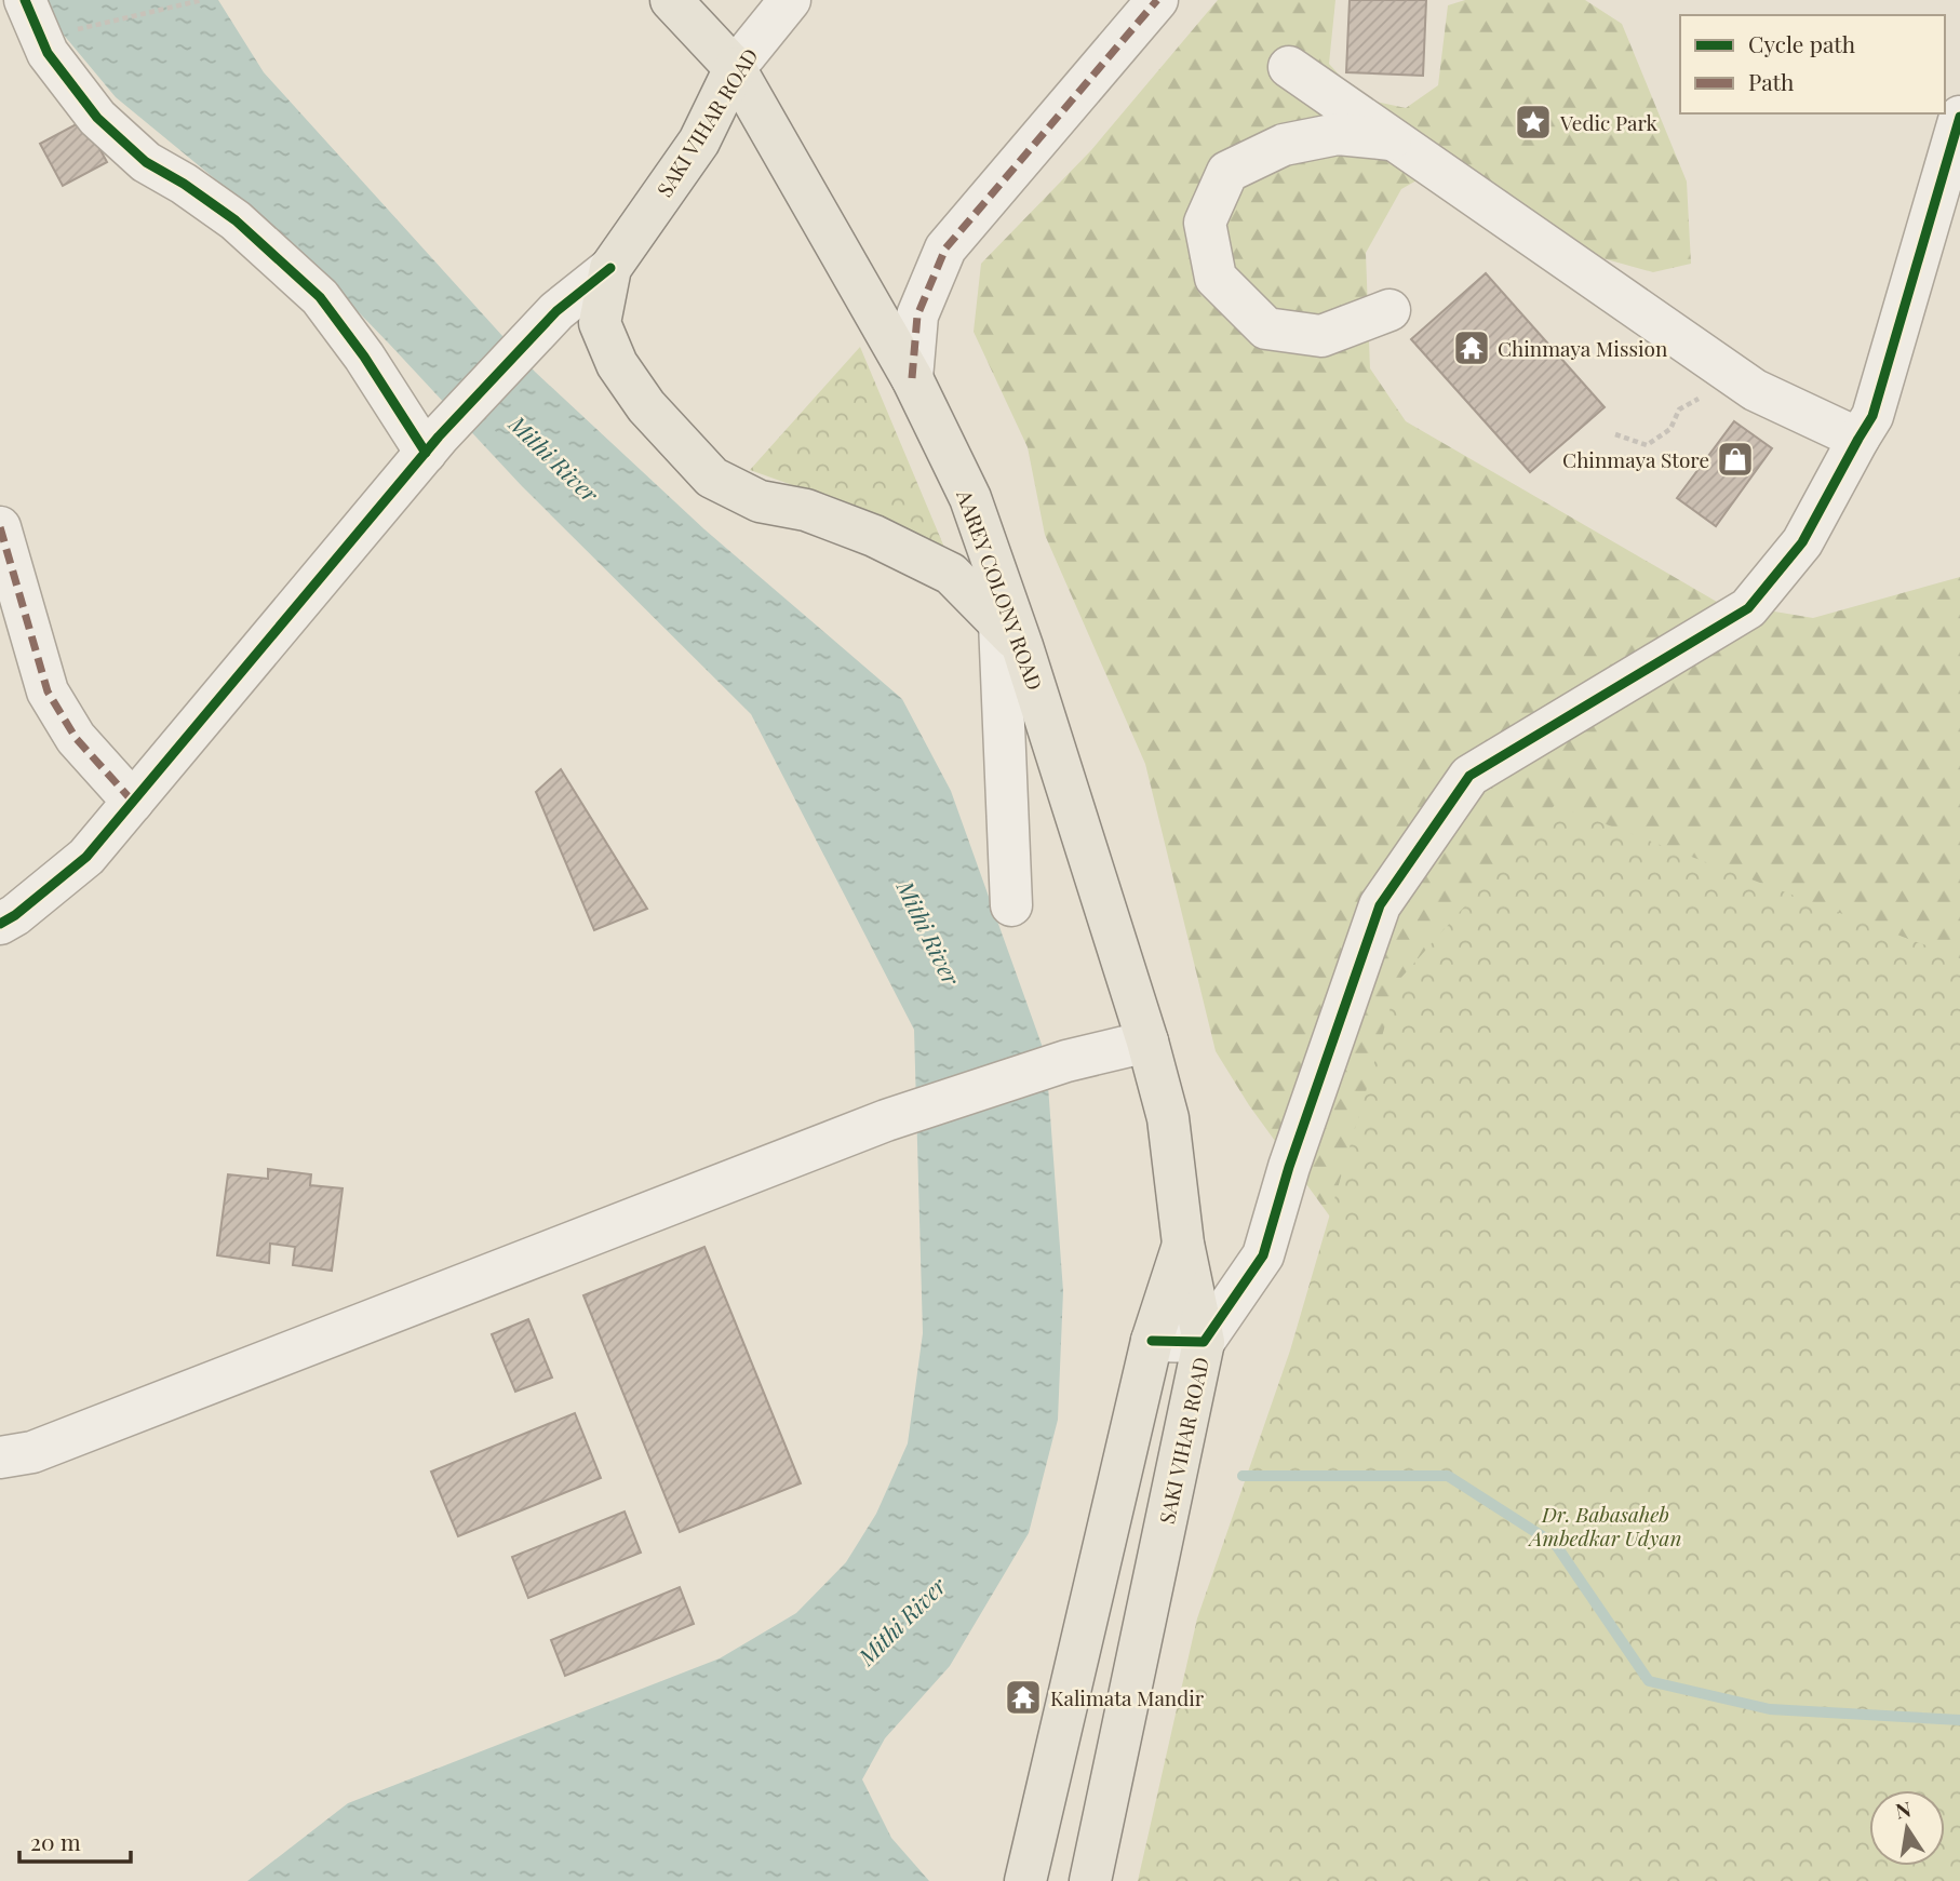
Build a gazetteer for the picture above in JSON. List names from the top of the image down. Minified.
{"streets":{"main road":["SAKI VIHAR ROAD","AAREY COLONY ROAD"]},"crossings":[["SAKI VIHAR ROAD","AAREY COLONY ROAD"]],"water":["Mithi River"],"parks":["Dr. Babasaheb Ambedkar Udyan"],"places":{"place":["Vedic Park"],"temple":["Chinmaya Mission","Kalimata Mandir"],"shop":["Chinmaya Store"]},"legend":["Cycle path","Path"],"scale_bar":"20 m","north":"top"}
